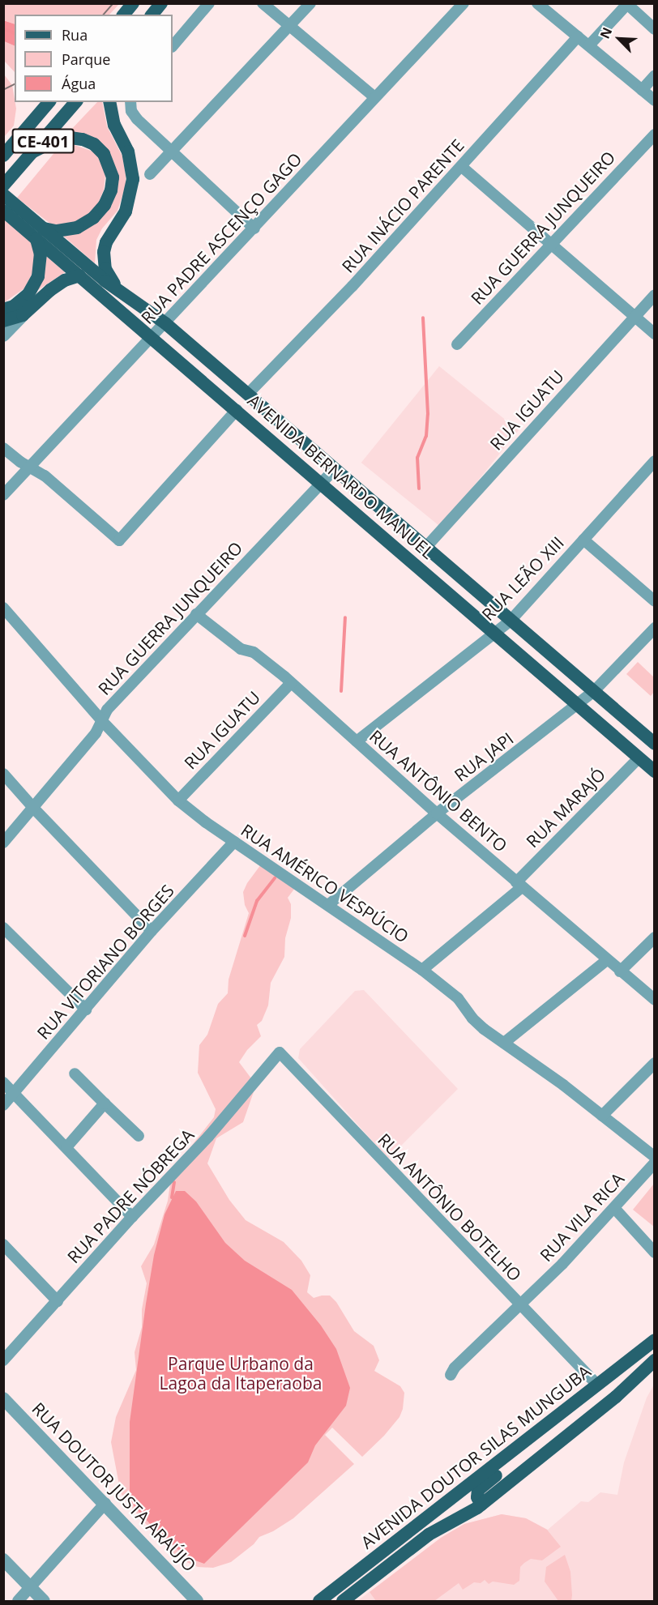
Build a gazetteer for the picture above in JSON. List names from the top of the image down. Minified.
{"streets":{"main road":["CE-401","AVENIDA BERNARDO MANUEL","AVENIDA DOUTOR SILAS MUNGUBA"],"street":["RUA INÁCIO PARENTE","RUA GUERRA JUNQUEIRO","RUA PADRE ASCENÇO GAGO","RUA IGUATU","RUA LEÃO XIII","RUA JAPI","RUA ANTÔNIO BENTO","RUA MARAJÓ","RUA AMÉRICO VESPÚCIO","RUA VITORIANO BORGES","RUA PADRE NÓBREGA","RUA ANTÔNIO BOTELHO","RUA VILA RICA","RUA DOUTOR JUSTA ARAÚJO"]},"crossings":[["RUA INÁCIO PARENTE","AVENIDA BERNARDO MANUEL"],["RUA GUERRA JUNQUEIRO","AVENIDA BERNARDO MANUEL"],["RUA GUERRA JUNQUEIRO","RUA ANTÔNIO BENTO"],["RUA GUERRA JUNQUEIRO","RUA AMÉRICO VESPÚCIO"],["RUA PADRE ASCENÇO GAGO","AVENIDA BERNARDO MANUEL"],["RUA IGUATU","AVENIDA BERNARDO MANUEL"],["RUA IGUATU","RUA ANTÔNIO BENTO"],["RUA IGUATU","RUA AMÉRICO VESPÚCIO"],["AVENIDA BERNARDO MANUEL","RUA LEÃO XIII"],["AVENIDA BERNARDO MANUEL","RUA JAPI"],["AVENIDA BERNARDO MANUEL","RUA MARAJÓ"],["RUA LEÃO XIII","RUA ANTÔNIO BENTO"],["RUA JAPI","RUA ANTÔNIO BENTO"],["RUA JAPI","RUA AMÉRICO VESPÚCIO"],["RUA ANTÔNIO BENTO","RUA MARAJÓ"],["RUA MARAJÓ","RUA AMÉRICO VESPÚCIO"],["RUA AMÉRICO VESPÚCIO","RUA VITORIANO BORGES"],["RUA PADRE NÓBREGA","RUA ANTÔNIO BOTELHO"],["RUA ANTÔNIO BOTELHO","RUA VILA RICA"],["RUA ANTÔNIO BOTELHO","AVENIDA DOUTOR SILAS MUNGUBA"]],"parks":["Parque Urbano da Lagoa da Itaperaoba"],"legend":["Rua","Parque","Água"],"north":"top left"}
